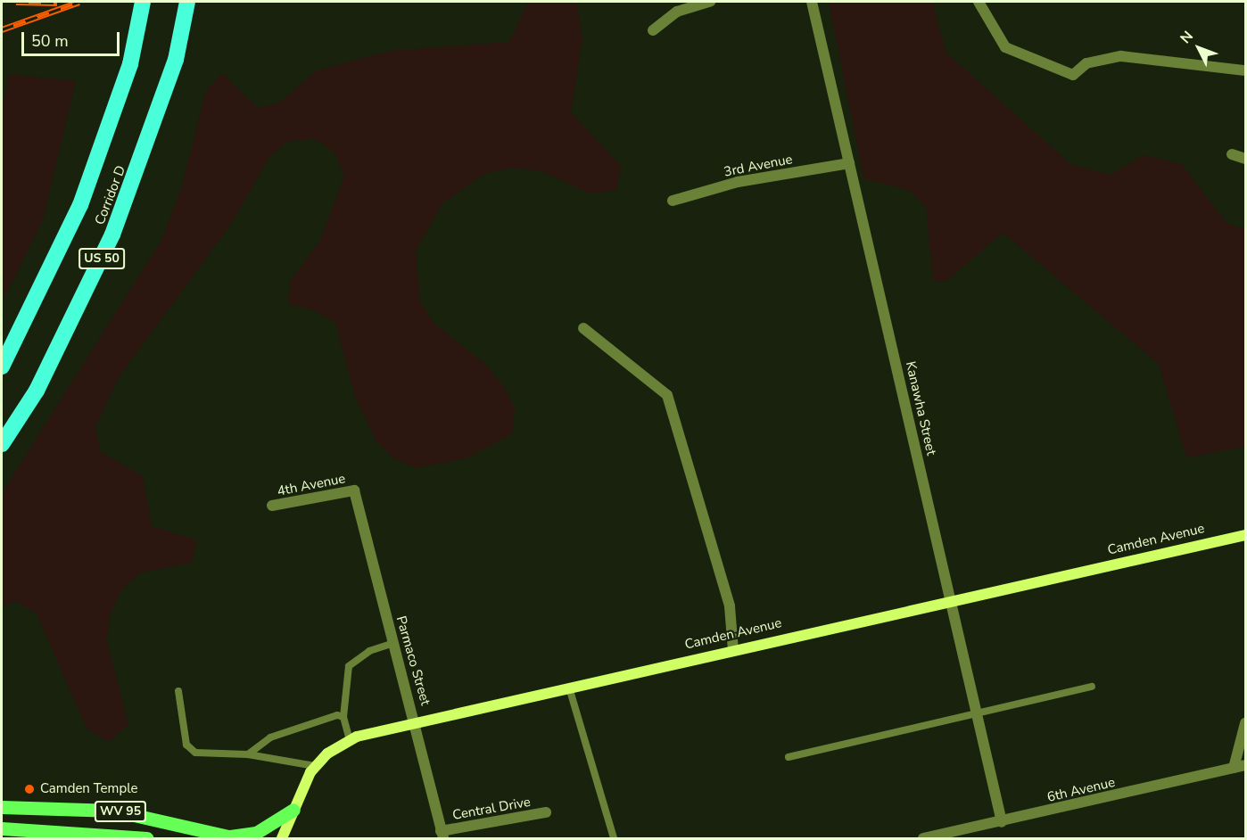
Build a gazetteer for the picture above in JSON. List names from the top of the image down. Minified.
{"streets":{"highway":["Corridor D","US 50"],"main road":["WV 95"],"street":["3rd Avenue","Kanawha Street","4th Avenue","Camden Avenue","Parmaco Street","6th Avenue","Central Drive"]},"crossings":[["3rd Avenue","Kanawha Street"],["Kanawha Street","Camden Avenue"],["Kanawha Street","6th Avenue"],["4th Avenue","Parmaco Street"],["Camden Avenue","Parmaco Street"],["Parmaco Street","Central Drive"]],"places":["Camden Temple"],"scale_bar":"50 m","north":"top left"}
